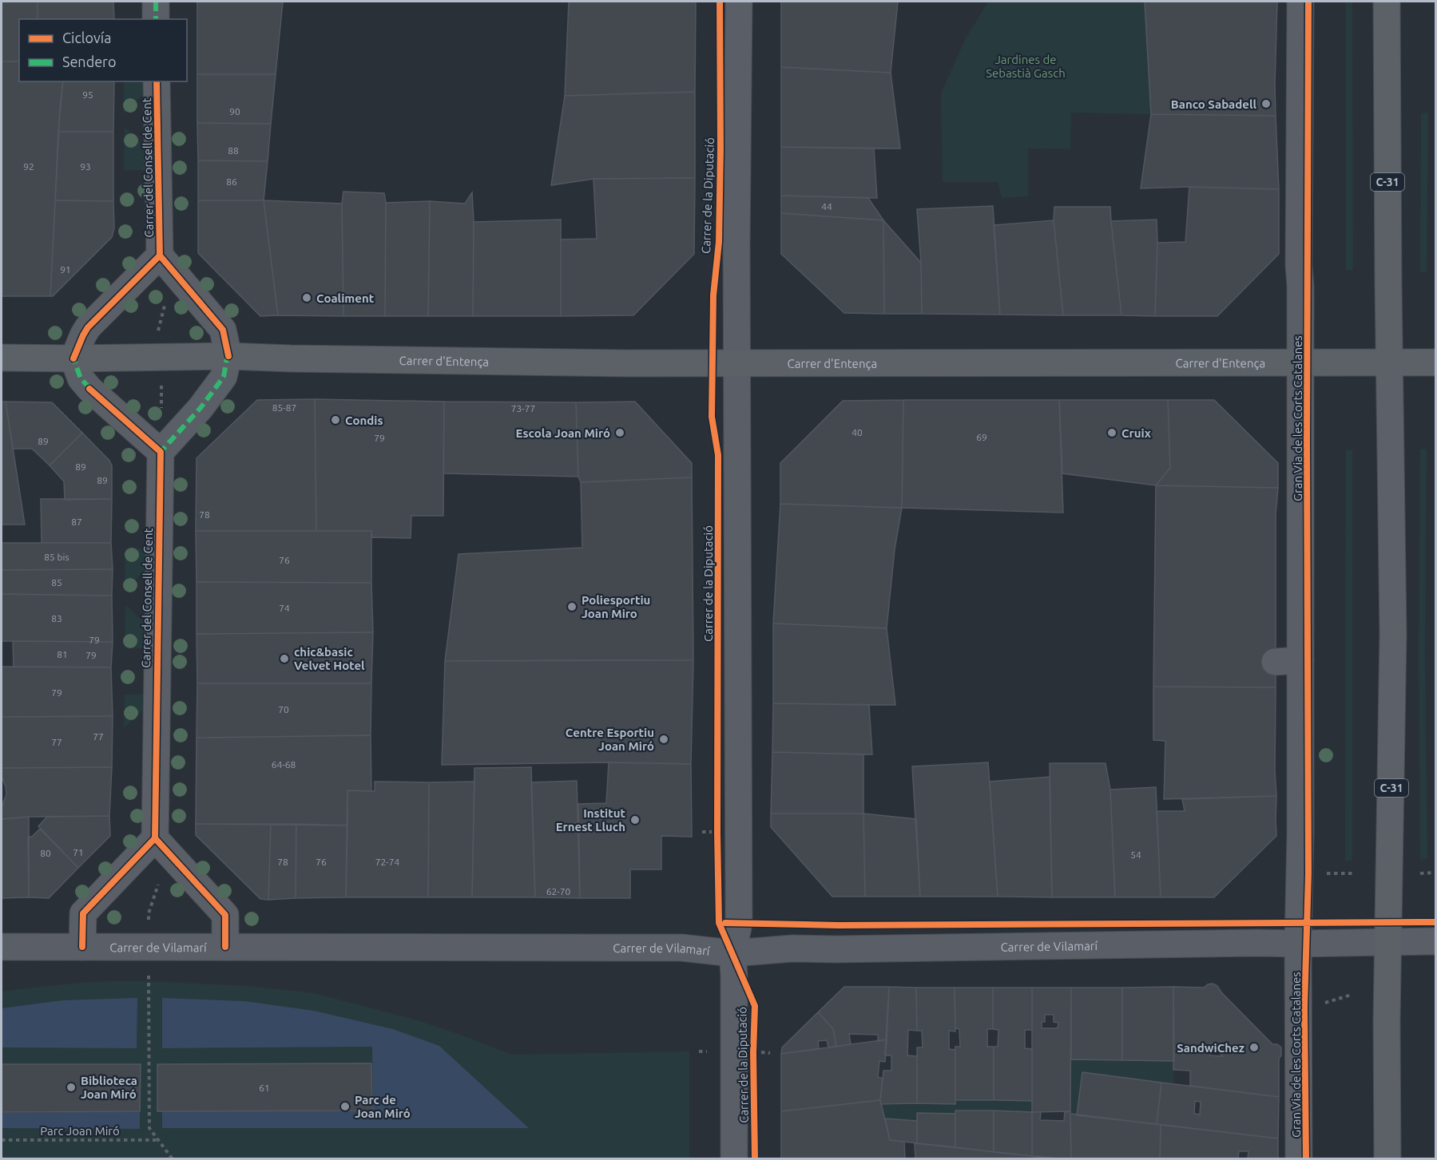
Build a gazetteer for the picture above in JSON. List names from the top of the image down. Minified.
{"streets":{"main road":["C-31","Carrer d'Entença"],"street":["Carrer del Consell de Cent","Carrer de la Diputació","Carrer de Vilamarí"],"path":["Parc Joan Miró"],"cycle path":["Gran Via de les Corts Catalanes"]},"crossings":[["C-31","Carrer d'Entença"],["C-31","Carrer de Vilamarí"],["Carrer de la Diputació","Carrer d'Entença"],["Carrer de la Diputació","Carrer de Vilamarí"]],"parks":["Jardines de Sebastià Gasch"],"places":["Banco Sabadell","Coaliment","Condis","Escola Joan Miró","Cruix","Poliesportiu Joan Miro","chic&basic Velvet Hotel","Centre Esportiu Joan Miró","Institut Ernest Lluch","SandwiChez","Biblioteca Joan Miró","Parc de Joan Miró"],"house_numbers":["95","90","88","92","93","86","44","91","85-87","73-77","40","69","79","89","89","89","78","87","85 bis","76","85","74","83","79","81","79","79","70","77","77","64-68","71","80","54","78","76","72-74","62-70","61"],"legend":["Ciclovía","Sendero"]}
